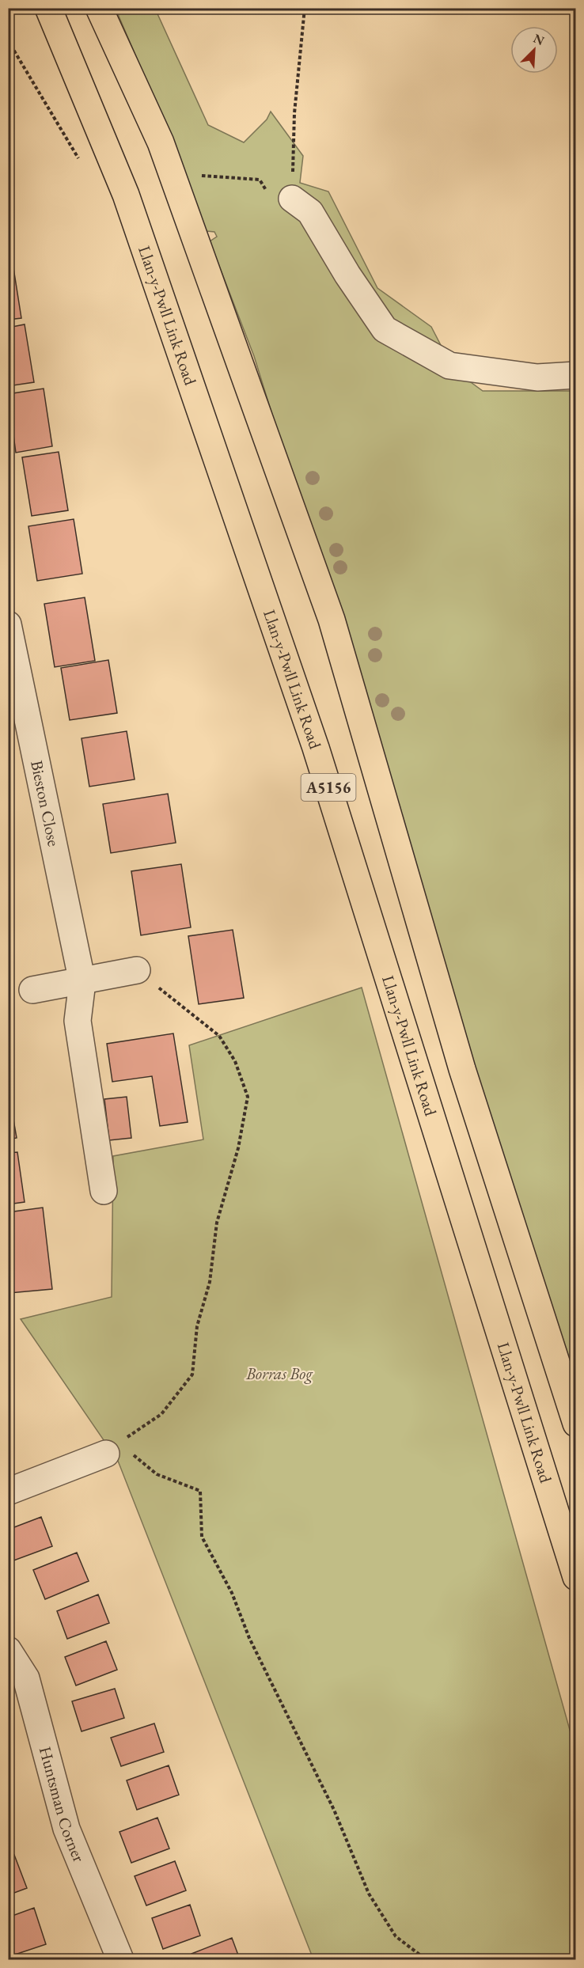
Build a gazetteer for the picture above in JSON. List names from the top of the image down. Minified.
{"streets":{"highway":["Llan-y-Pwll Link Road","A5156"],"street":["Bieston Close","Huntsman Corner"]},"parks":["Borras Bog"],"north":"top right"}
